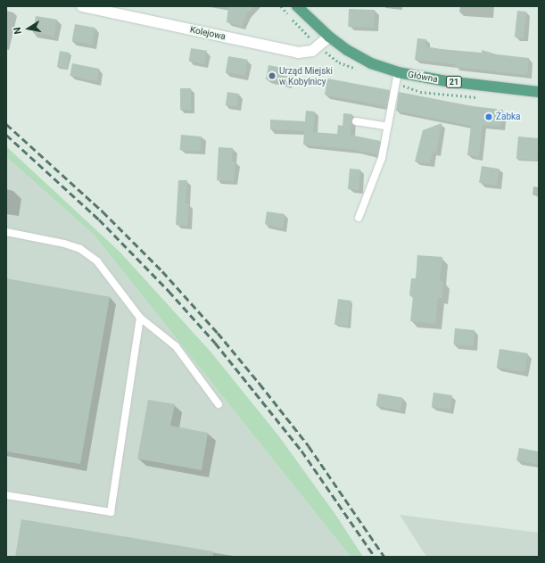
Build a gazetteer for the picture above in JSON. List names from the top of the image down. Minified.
{"streets":{"main road":["Główna","21"],"street":["Kolejowa"]},"crossings":[["Kolejowa","Główna"],["Kolejowa","21"],["Główna","21"]],"places":["Urząd Miejski w Kobylnicy","Żabka"],"north":"left"}
